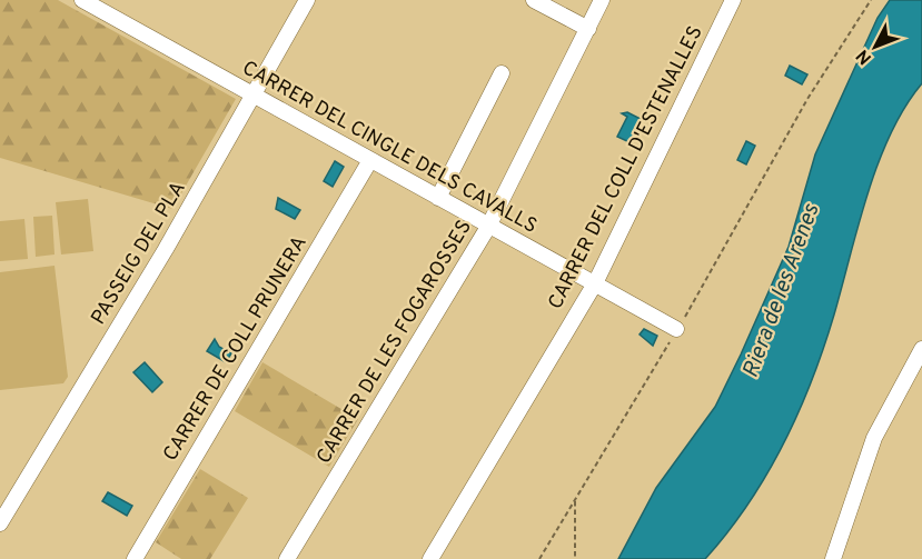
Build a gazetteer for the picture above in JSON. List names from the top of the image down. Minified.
{"streets":{"street":["CARRER DEL CINGLE DELS CAVALLS","CARRER DEL COLL D'ESTENALLES","PASSEIG DEL PLA","CARRER DE LES FOGAROSSES","CARRER DE COLL PRUNERA"]},"crossings":[["CARRER DEL CINGLE DELS CAVALLS","CARRER DEL COLL D'ESTENALLES"],["CARRER DEL CINGLE DELS CAVALLS","PASSEIG DEL PLA"],["CARRER DEL CINGLE DELS CAVALLS","CARRER DE LES FOGAROSSES"],["CARRER DEL CINGLE DELS CAVALLS","CARRER DE COLL PRUNERA"]],"water":["Riera de les Arenes"],"north":"bottom left"}
